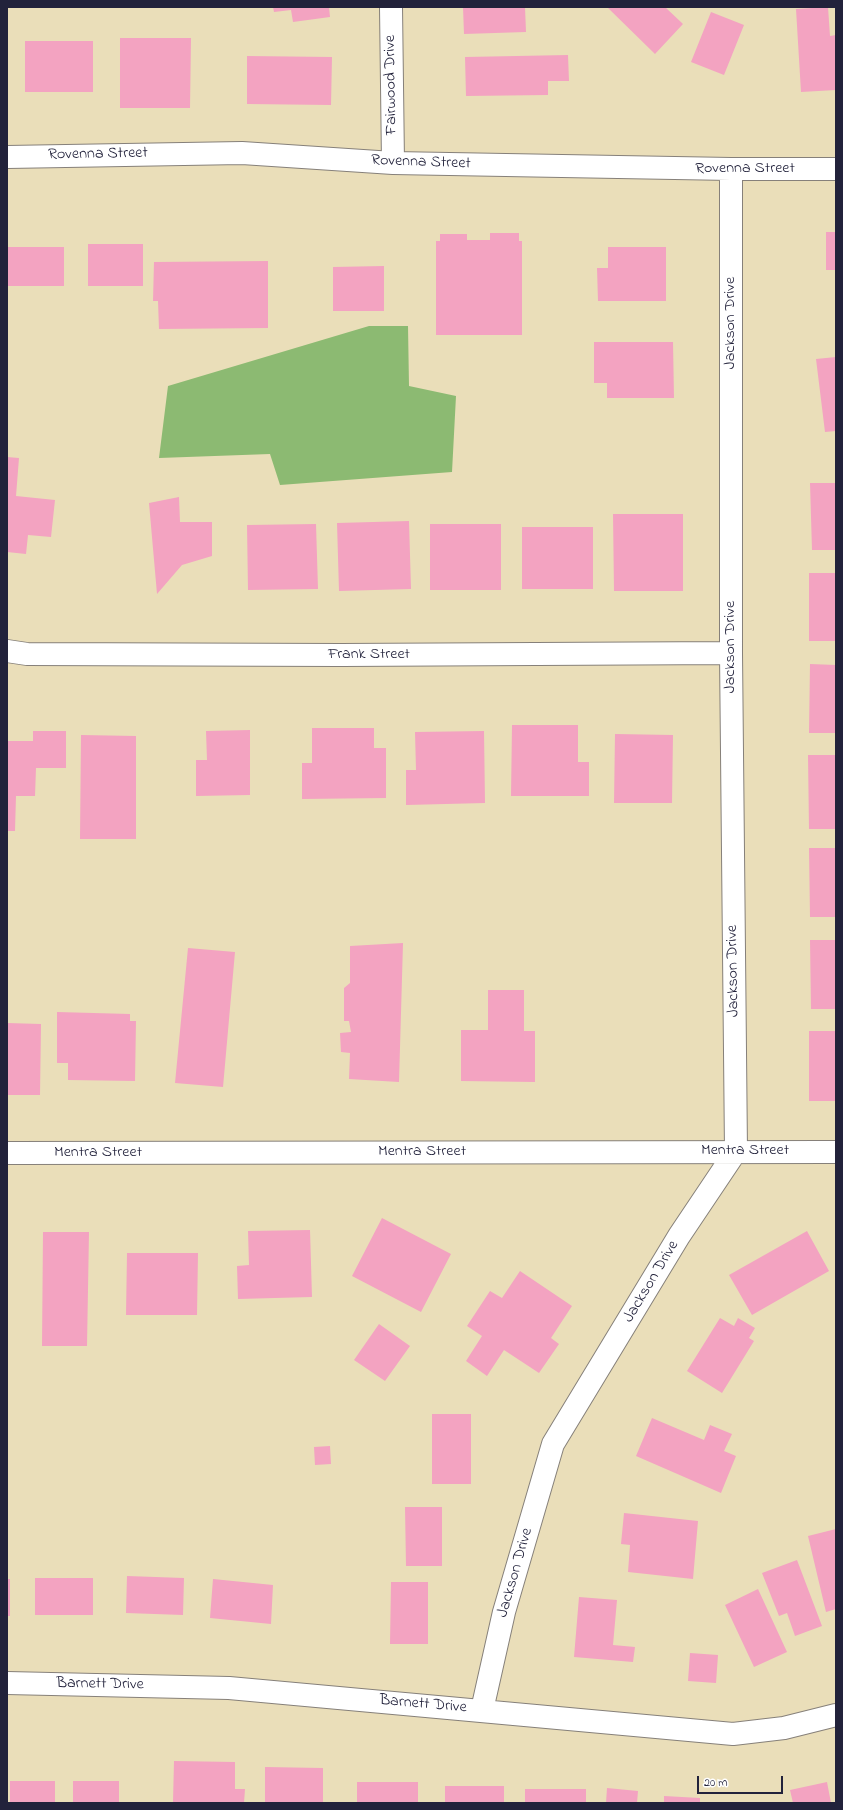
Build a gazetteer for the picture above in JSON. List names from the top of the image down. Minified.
{"streets":{"street":["Fairwood Drive","Rovenna Street","Jackson Drive","Frank Street","Mentra Street","Barnett Drive"]},"crossings":[["Fairwood Drive","Rovenna Street"],["Rovenna Street","Jackson Drive"],["Jackson Drive","Frank Street"],["Jackson Drive","Mentra Street"],["Jackson Drive","Barnett Drive"]],"scale_bar":"20 m"}
